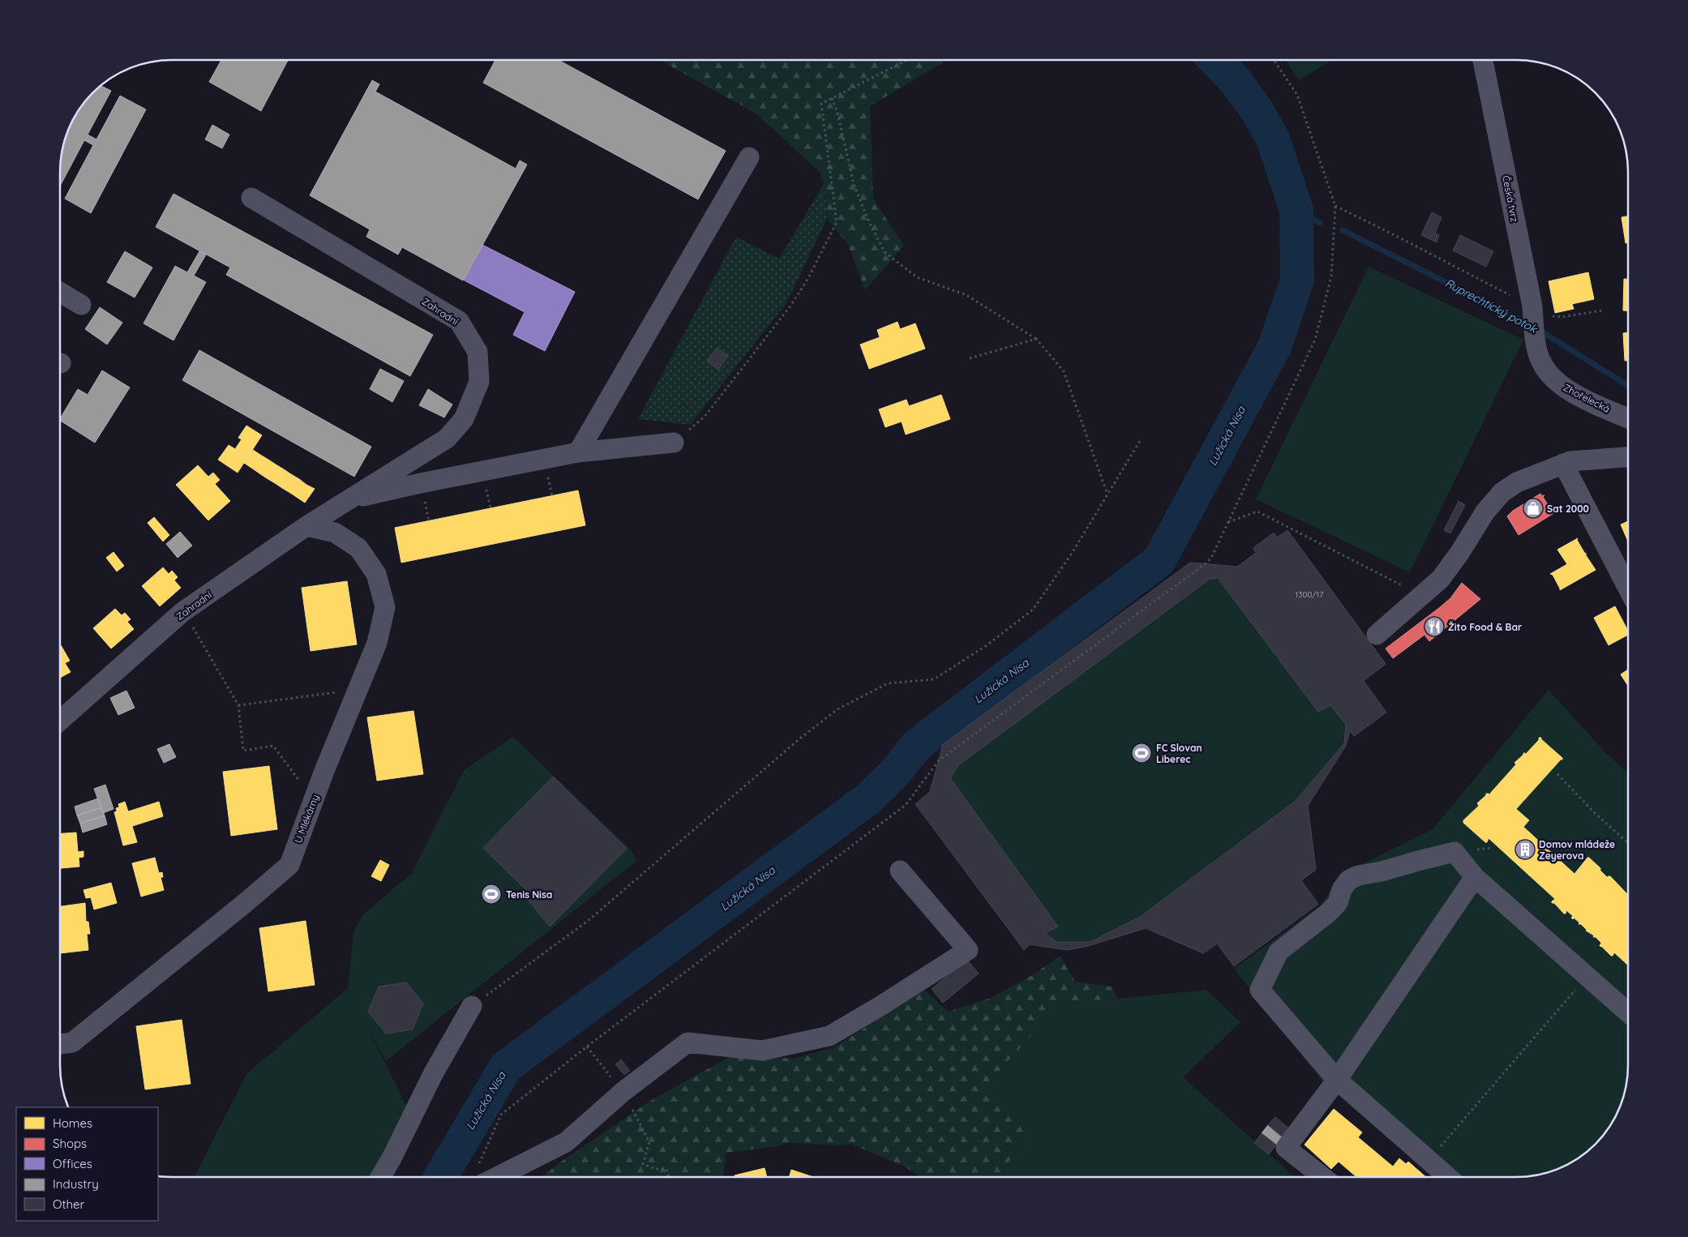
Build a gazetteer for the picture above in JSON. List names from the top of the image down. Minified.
{"streets":{"street":["Česká tvrz","Zahradní","Zhořelecká","U Mlékárny"]},"crossings":[["Česká tvrz","Zhořelecká"],["Zahradní","U Mlékárny"]],"water":["Ruprechtický potok","Lužická Nisa"],"places":{"shop":["Sat 2000"],"restaurant":["Žito Food & Bar"],"sports":["FC Slovan Liberec","Tenis Nisa"],"building":["Domov mládeže Zeyerova"]},"house_numbers":["1300/17"],"legend":["Homes","Shops","Offices","Industry","Other"]}
